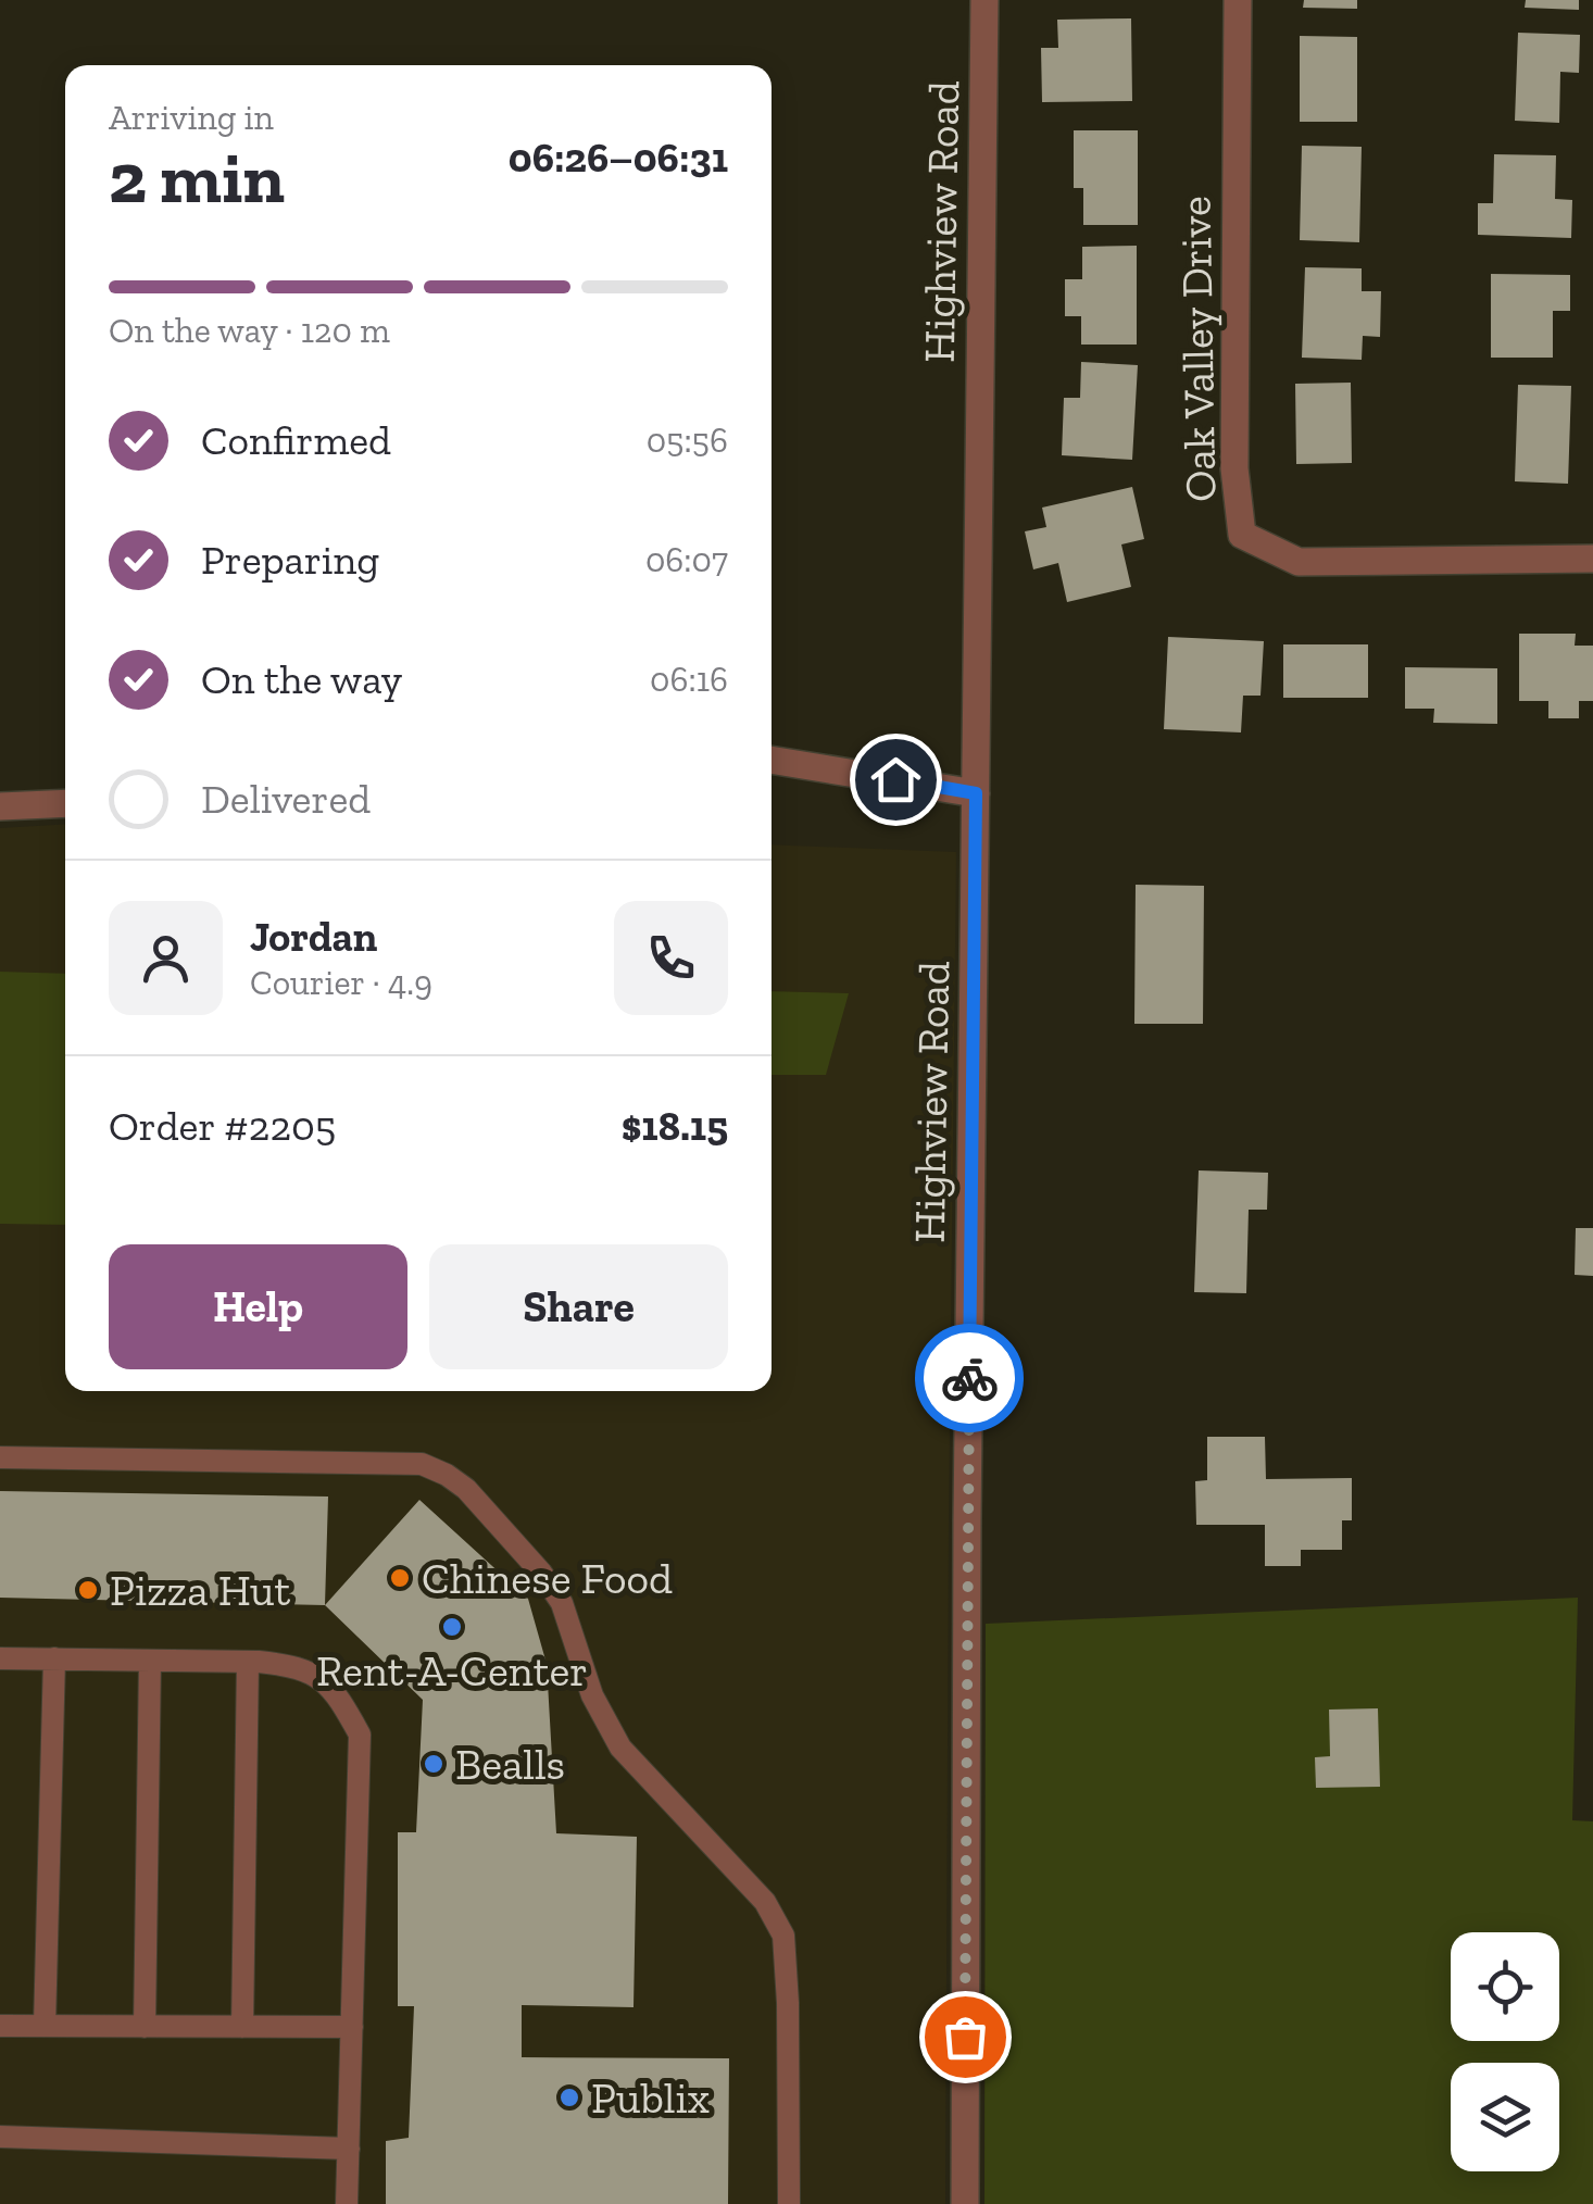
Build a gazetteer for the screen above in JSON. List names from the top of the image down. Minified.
{"streets":{"street":["Highview Road","Oak Valley Drive"]},"places":["Chinese Food","Pizza Hut","Rent-A-Center","Bealls","Publix"],"page":{"heading":["2 min","Arriving in","06:26–06:31"],"panel":["Jordan","Courier · 4.9","Order #2205","$18.15"],"bar":"On the way · 120 m","list":[["Confirmed","05:56"],["Preparing","06:07"],["On the way","06:16"],"Delivered"],"buttons":["Help","Share"]}}
